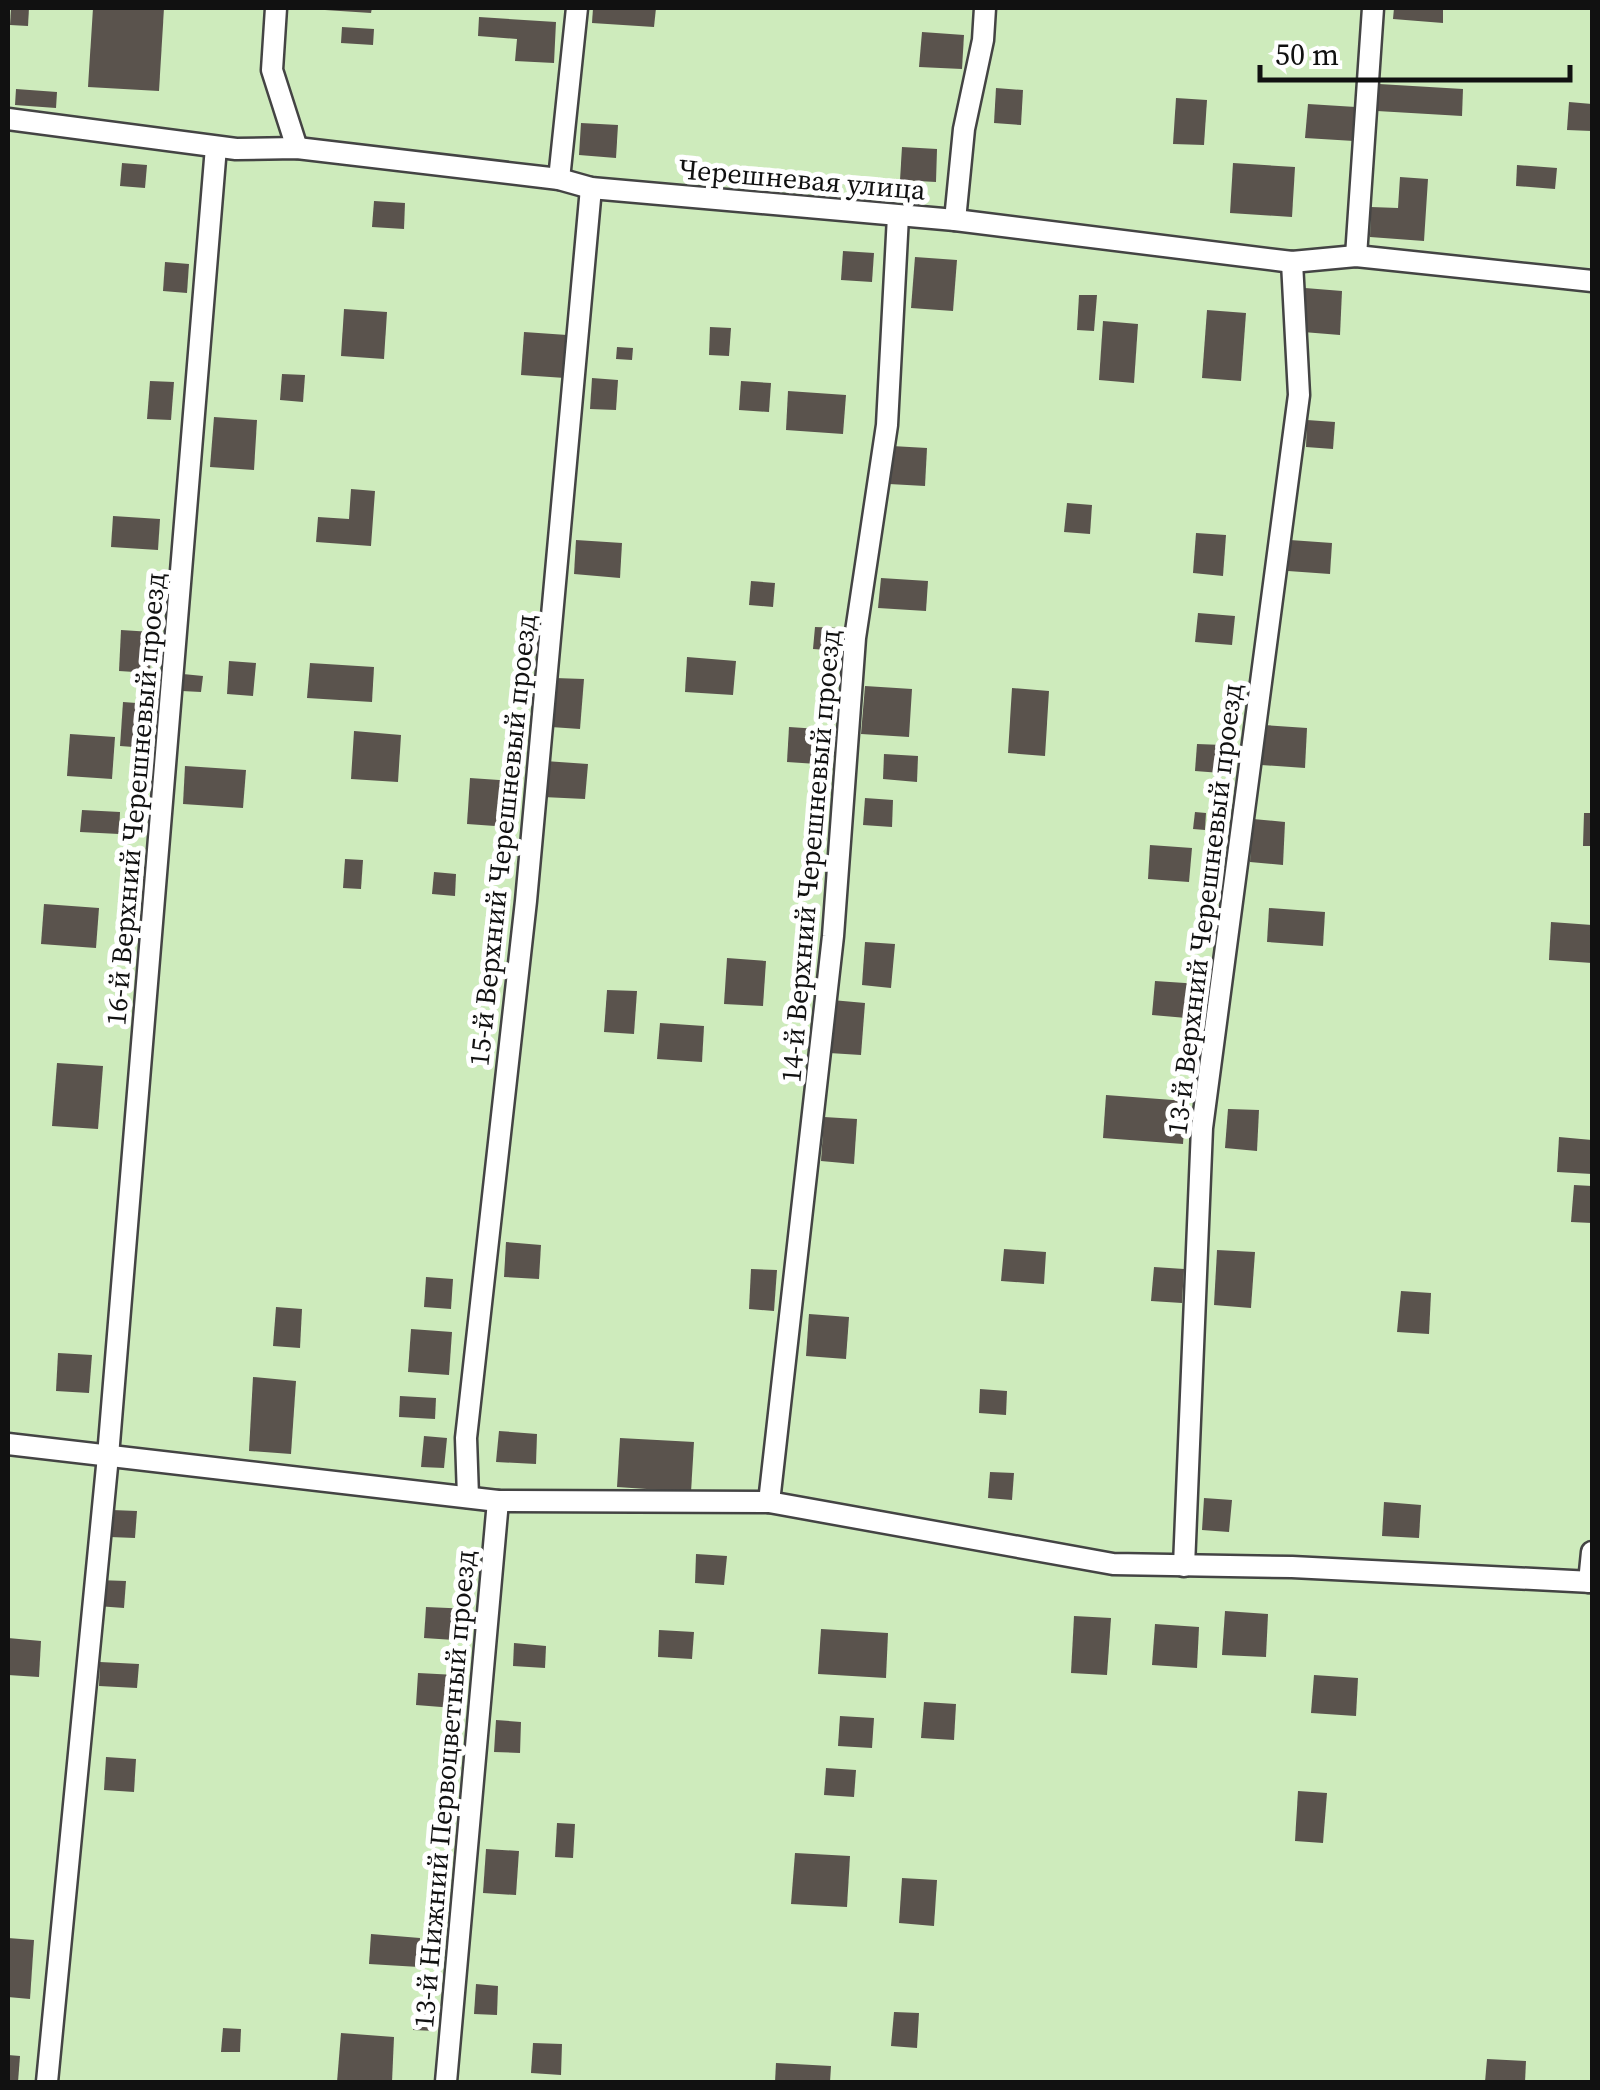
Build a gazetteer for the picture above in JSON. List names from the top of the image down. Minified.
{"streets":{"lane":["Черешневая улица","16-й Верхний Черешневый проезд","15-й Верхний Черешневый проезд","14-й Верхний Черешневый проезд","13-й Верхний Черешневый проезд","13-й Нижний Первоцветный проезд"]},"crossings":[["Черешневая улица","16-й Верхний Черешневый проезд"],["Черешневая улица","15-й Верхний Черешневый проезд"],["Черешневая улица","14-й Верхний Черешневый проезд"],["Черешневая улица","13-й Верхний Черешневый проезд"]],"scale_bar":"50 m"}
